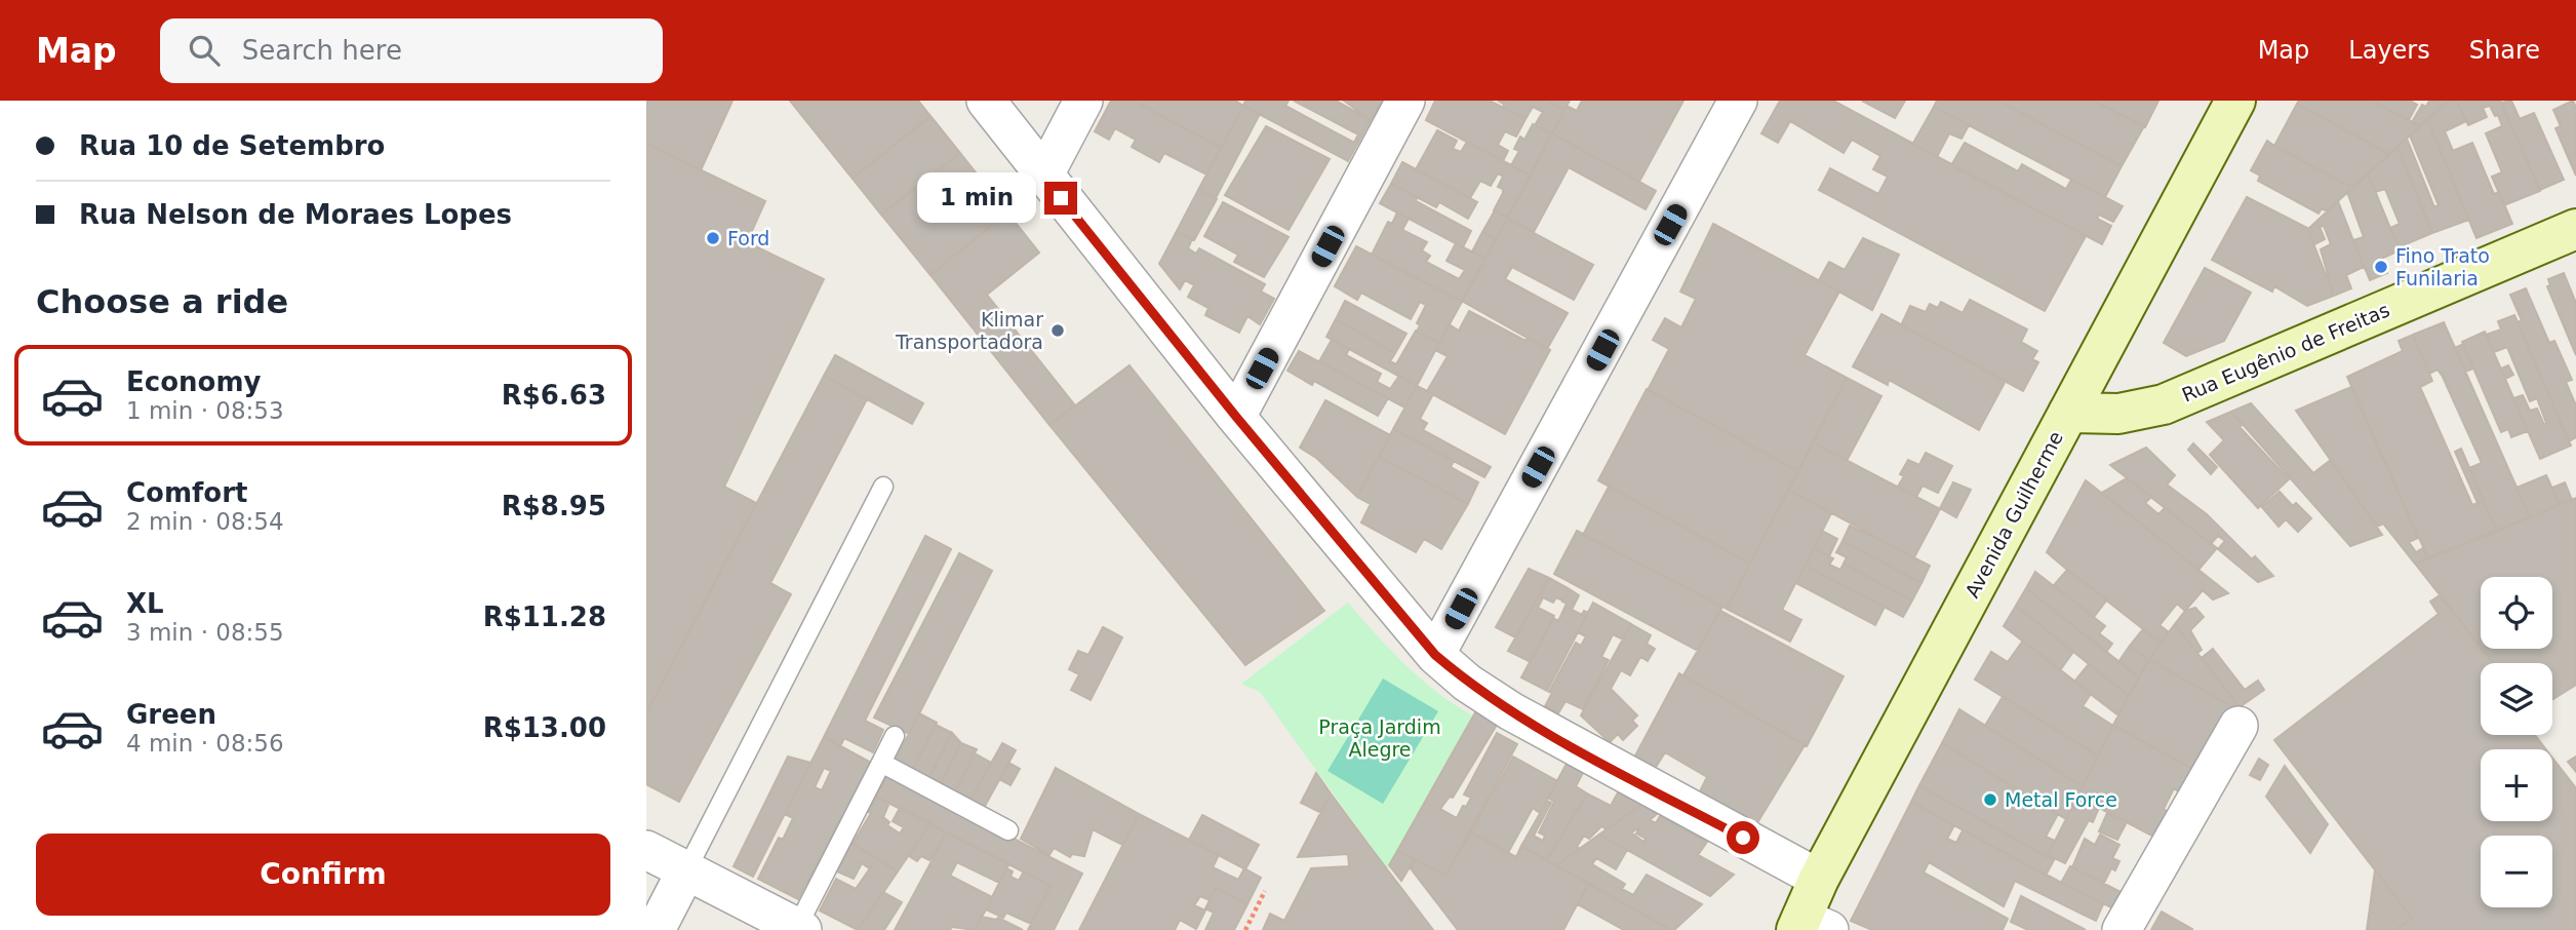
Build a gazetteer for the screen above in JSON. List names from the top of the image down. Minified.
{"streets":{"street":["Rua Eugênio de Freitas","Avenida Guilherme"]},"crossings":[["Rua Eugênio de Freitas","Avenida Guilherme"]],"parks":["Praça Jardim Alegre"],"places":["Ford","Fino Trato Funilaria","Klimar Transportadora","Metal Force"],"page":{"header":"Map","search":"Search here","nav":["Map","Layers","Share"],"banner":["Rua 10 de Setembro","Rua Nelson de Moraes Lopes"],"bubble":"1 min","heading":"Choose a ride","list":[{"name":"Economy","note":"1 min · 08:53","value":"R$6.63"},{"name":"Comfort","note":"2 min · 08:54","value":"R$8.95"},{"name":"XL","note":"3 min · 08:55","value":"R$11.28"},{"name":"Green","note":"4 min · 08:56","value":"R$13.00"}],"map_buttons":["+","−"],"buttons":"Confirm"}}
